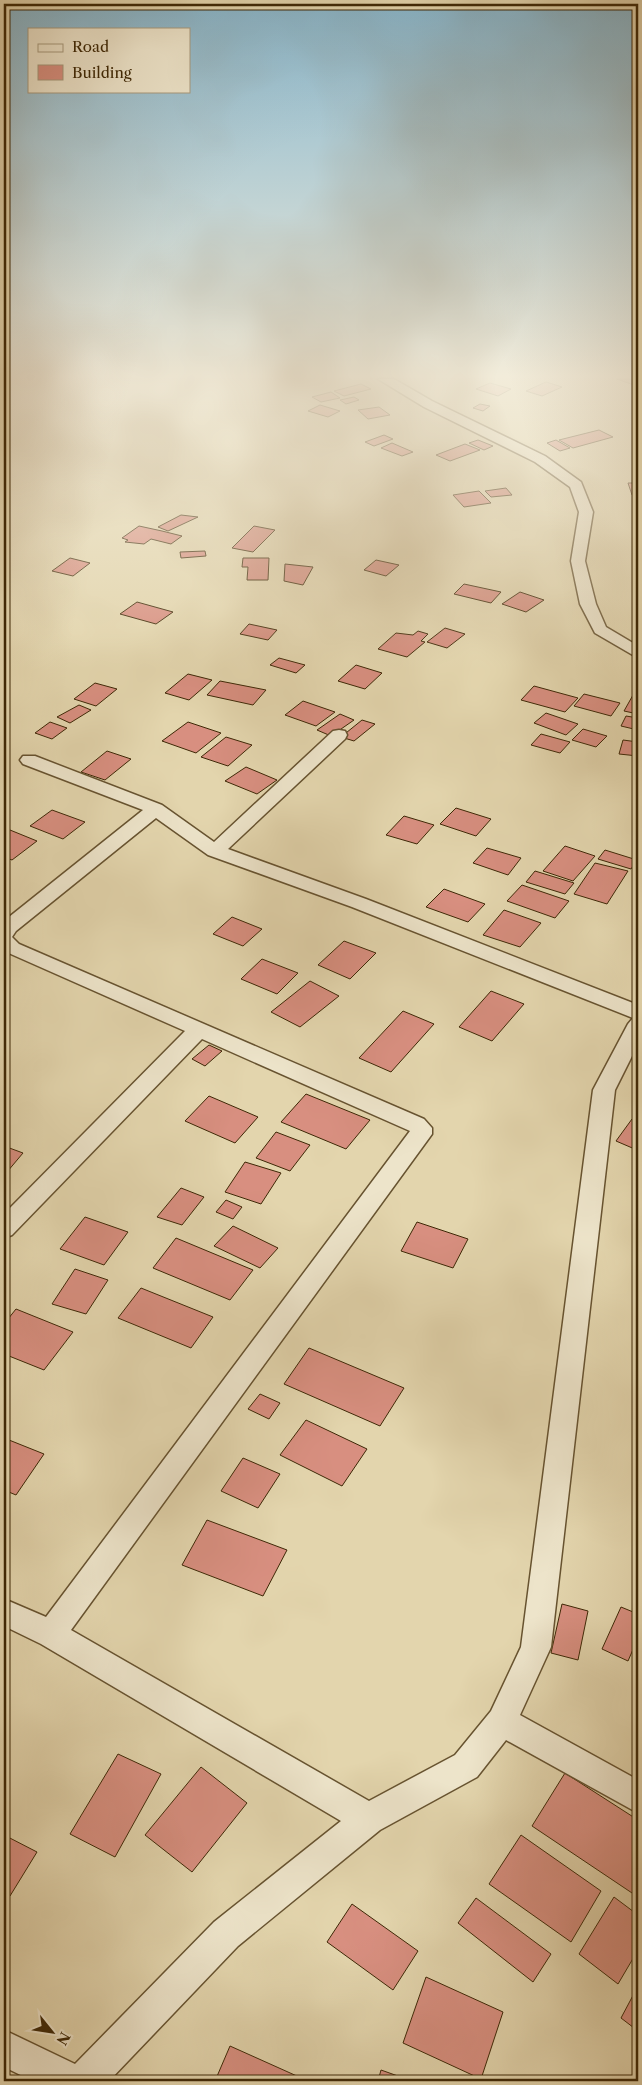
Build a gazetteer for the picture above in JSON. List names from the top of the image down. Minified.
{"legend":["Road","Building"],"north":"bottom right"}
